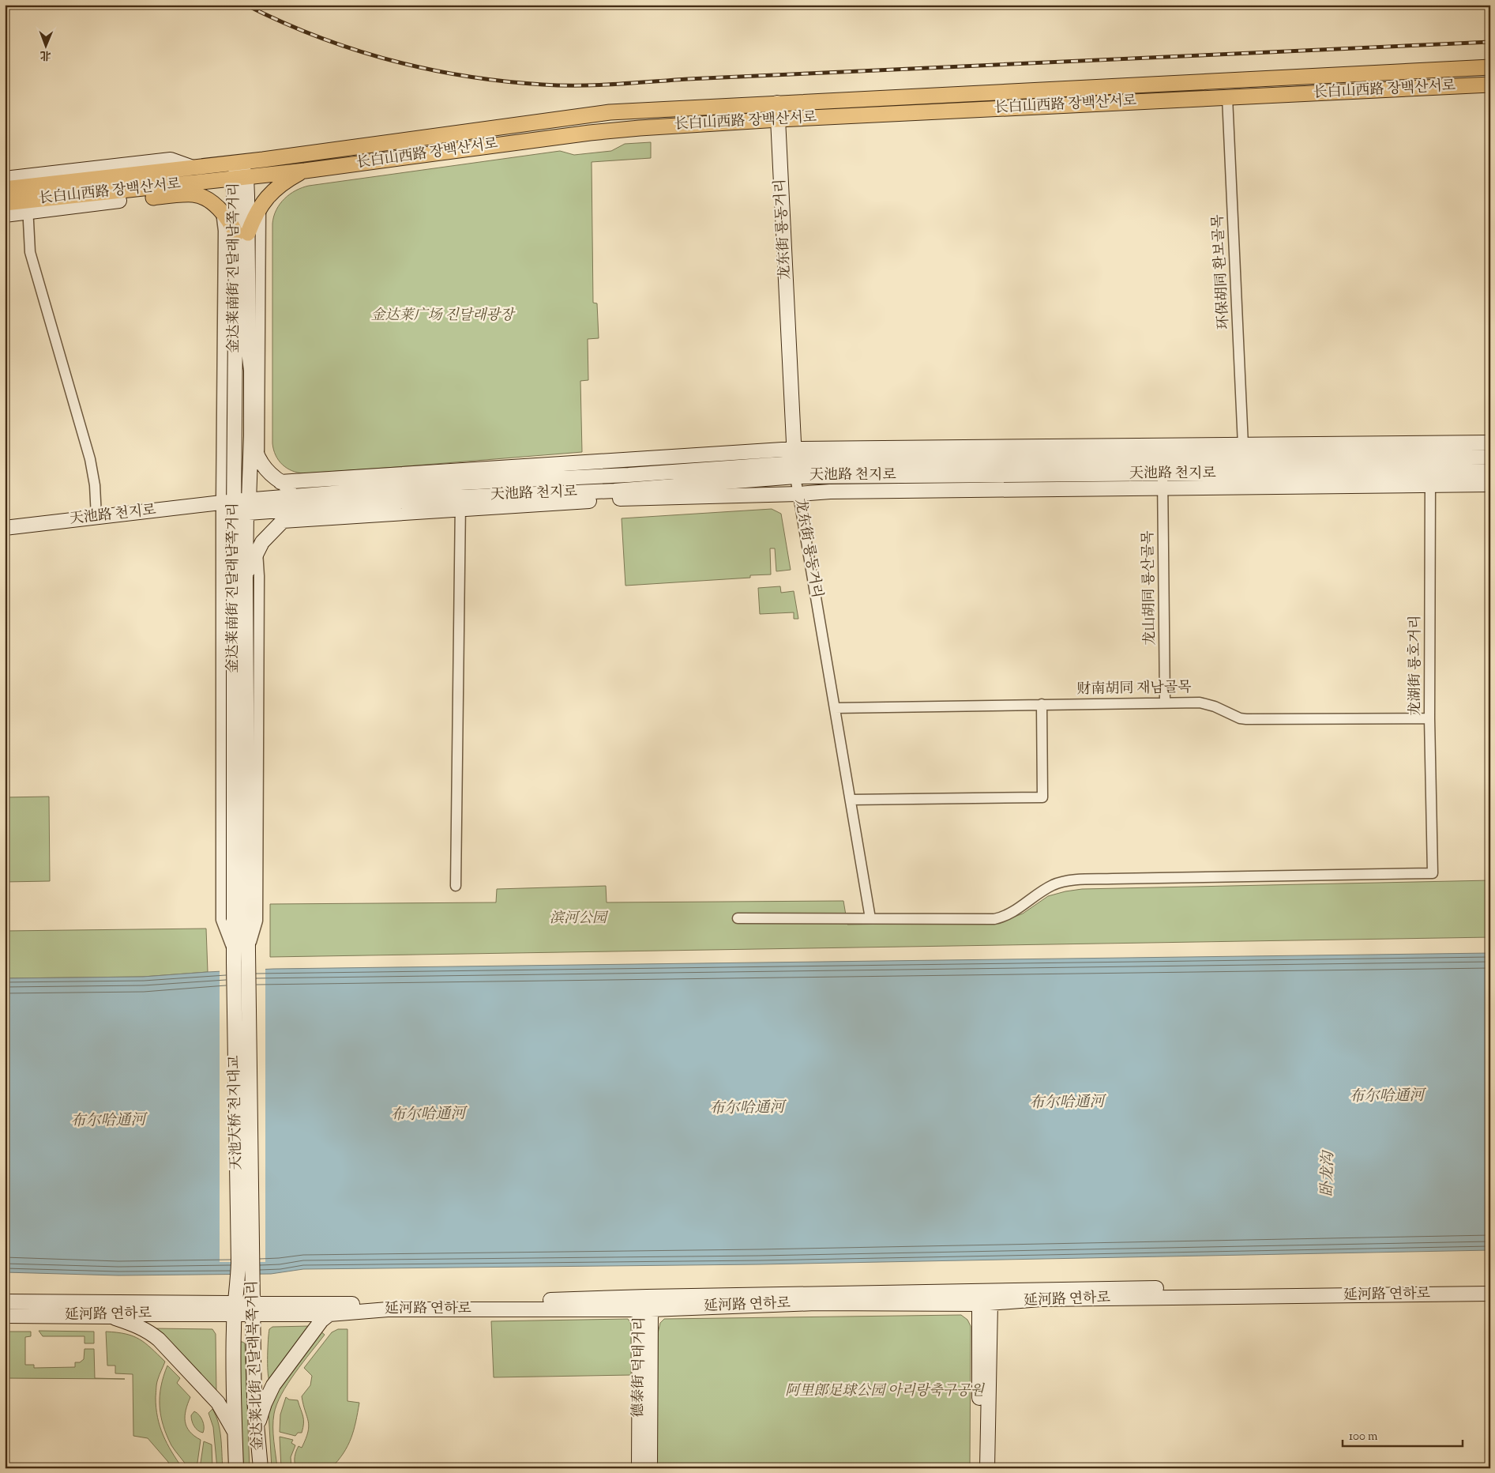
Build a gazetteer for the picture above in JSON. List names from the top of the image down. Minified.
{"streets":{"main road":["长白山西路 장백산서로","龙东街 룡동거리","金达莱南街 진달래남쪽거리","天池路 천지로","天池大桥 천지대교","延河路 연하로","金达莱北街 진달래북쪽거리","德泰街 덕태거리"],"street":["环保胡同 환보골목","龙山胡同 룡산골목","龙湖街 룡호거리","财南胡同 재남골목"]},"crossings":[["长白山西路 장백산서로","龙东街 룡동거리"],["长白山西路 장백산서로","金达莱南街 진달래남쪽거리"],["长白山西路 장백산서로","环保胡同 환보골목"],["龙东街 룡동거리","天池路 천지로"],["龙东街 룡동거리","龙湖街 룡호거리"],["龙东街 룡동거리","财南胡同 재남골목"],["金达莱南街 진달래남쪽거리","天池路 천지로"],["金达莱南街 진달래남쪽거리","天池大桥 천지대교"],["环保胡同 환보골목","天池路 천지로"],["天池路 천지로","龙山胡同 룡산골목"],["天池路 천지로","龙湖街 룡호거리"],["龙山胡同 룡산골목","财南胡同 재남골목"],["龙湖街 룡호거리","财南胡同 재남골목"],["天池大桥 천지대교","金达莱北街 진달래북쪽거리"],["延河路 연하로","金达莱北街 진달래북쪽거리"],["延河路 연하로","德泰街 덕태거리"]],"water":["布尔哈通河","卧龙沟"],"parks":["金达莱广场 진달래광장","滨河公园","阿里郎足球公园 아리랑축구공원"],"scale_bar":"100 m","north":"bottom"}
